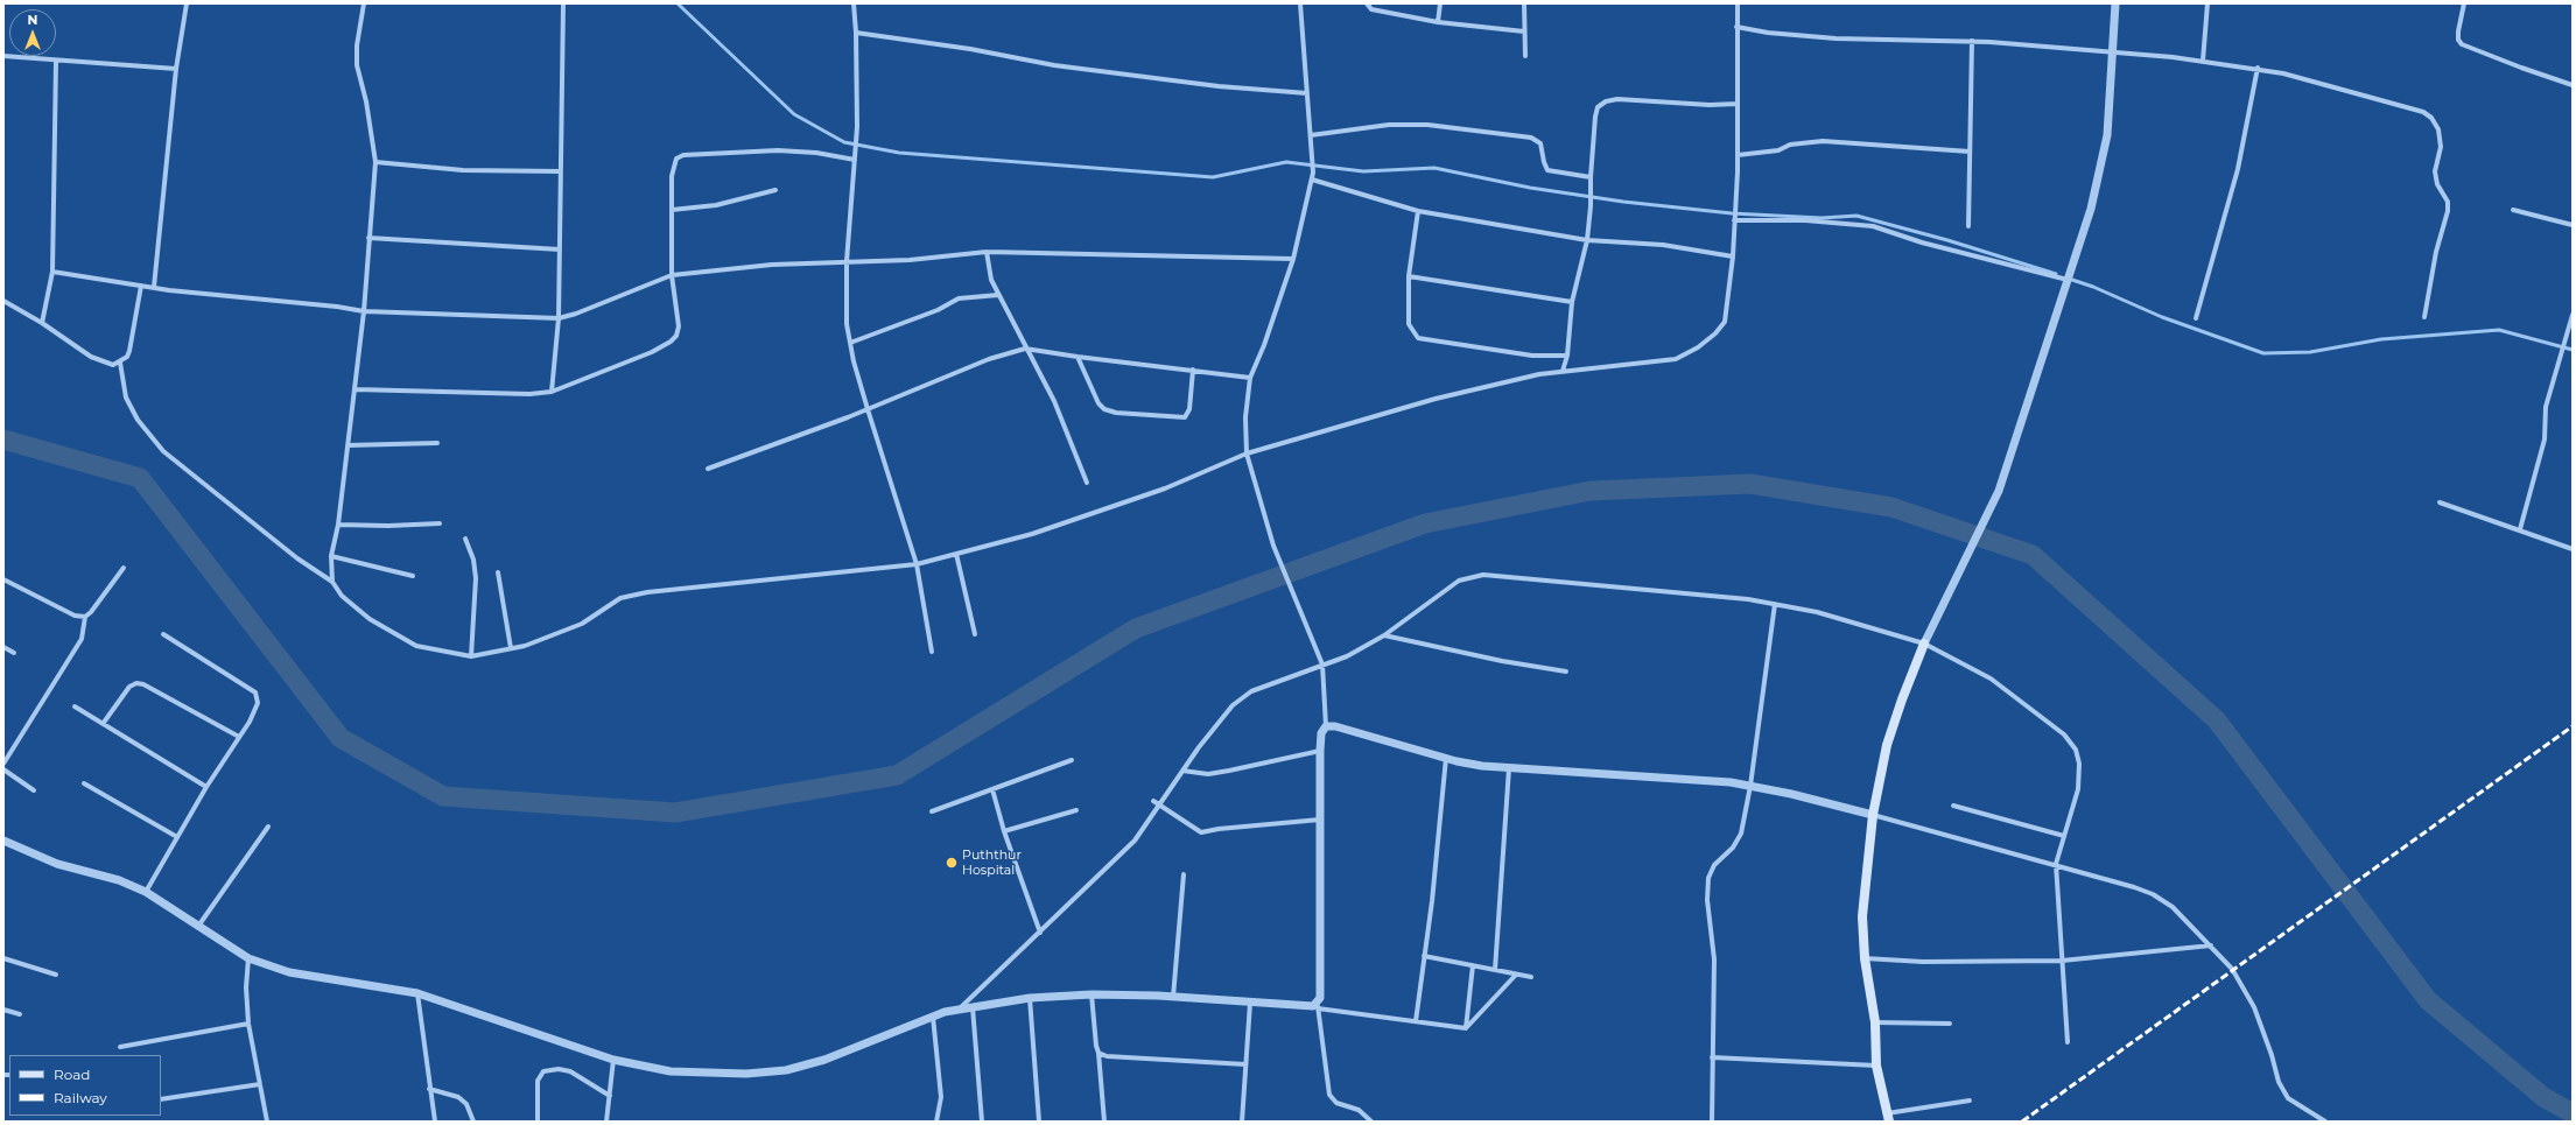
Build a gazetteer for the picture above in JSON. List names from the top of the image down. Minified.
{"places":["Puththur Hospital"],"legend":["Road","Railway"],"north":"top"}
